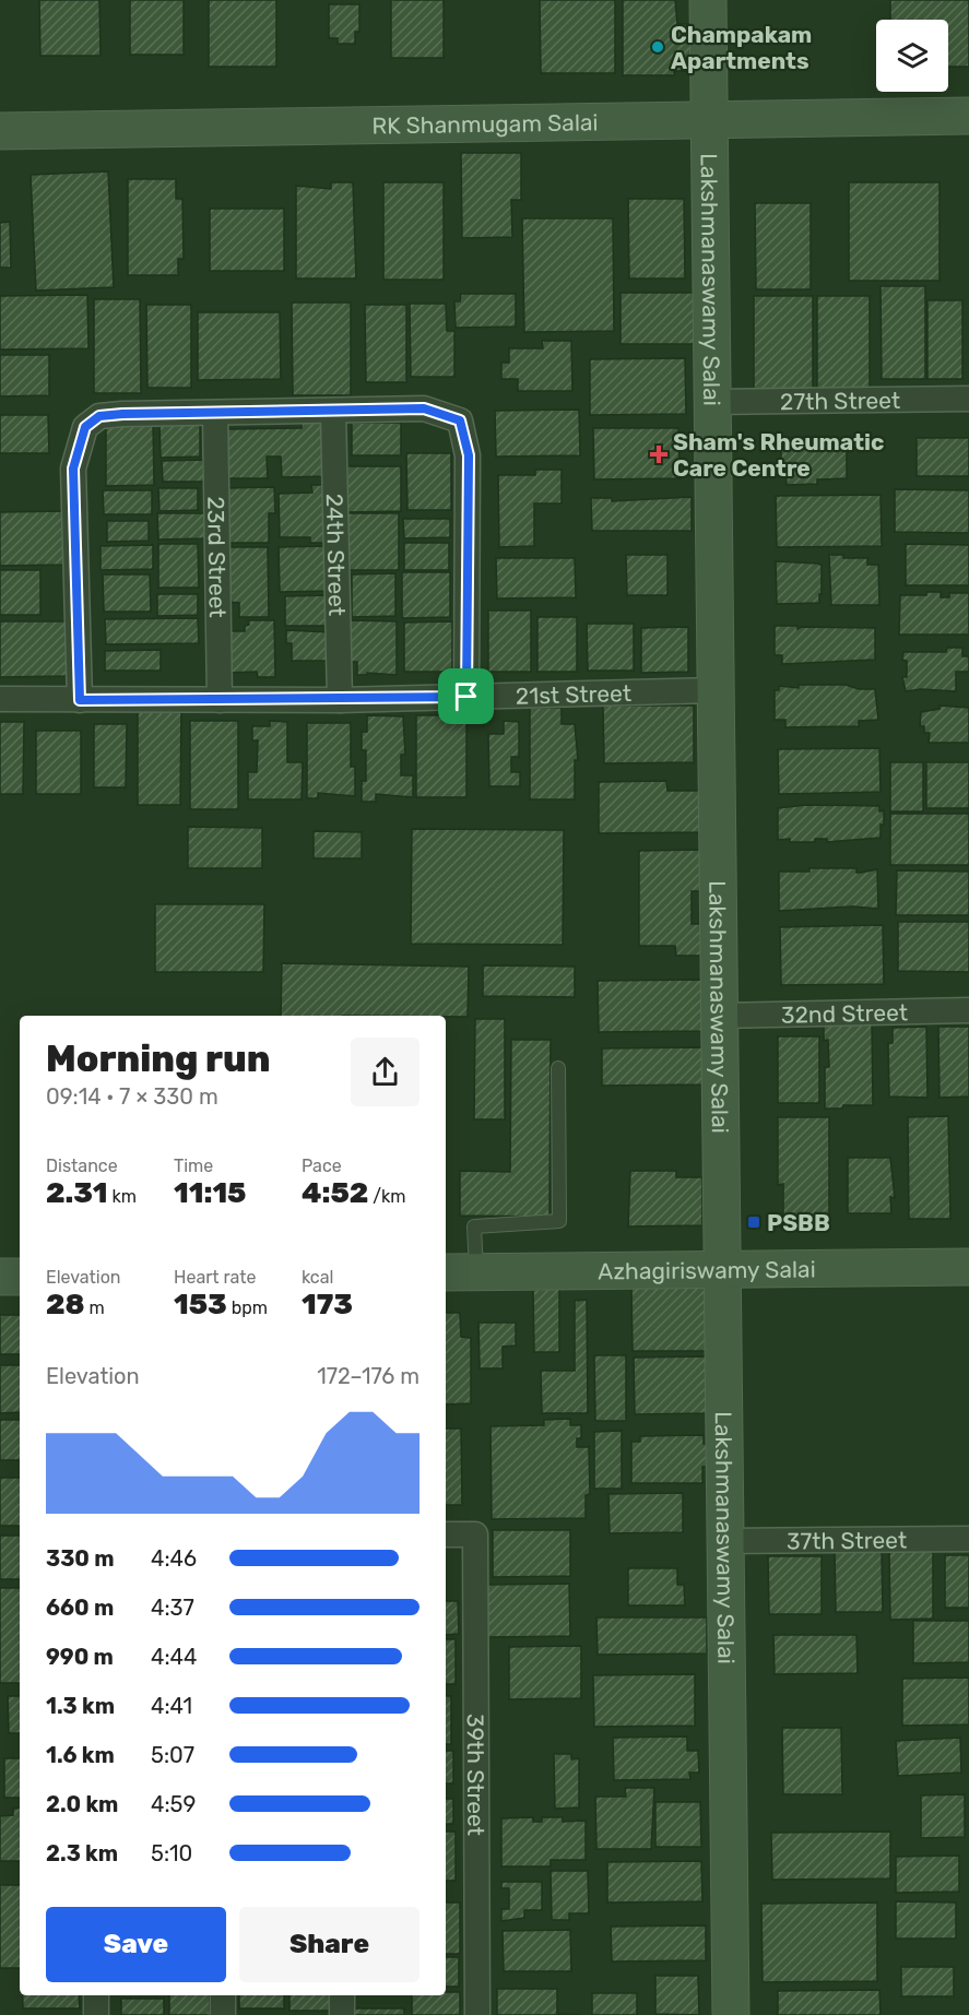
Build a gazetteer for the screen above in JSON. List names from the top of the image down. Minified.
{"streets":{"street":["RK Shanmugam Salai","Lakshmanaswamy Salai","27th Street","24th Street","23rd Street","21st Street","32nd Street","Azhagiriswamy Salai","37th Street","39th Street"]},"crossings":[["RK Shanmugam Salai","Lakshmanaswamy Salai"],["Lakshmanaswamy Salai","27th Street"],["Lakshmanaswamy Salai","21st Street"],["Lakshmanaswamy Salai","32nd Street"],["Lakshmanaswamy Salai","Azhagiriswamy Salai"],["Lakshmanaswamy Salai","37th Street"],["24th Street","21st Street"],["23rd Street","21st Street"]],"places":{"other":["Champakam Apartments"],"health":["Sham's Rheumatic Care Centre"],"transit":["PSBB"]},"page":{"heading":["Morning run","09:14 · 7 × 330 m"],"stats":[["Distance","2.31 km"],["Time","11:15"],["Pace","4:52 /km"],["Elevation","28 m"],["Heart rate","153 bpm"],["kcal","173"]],"chart":["Elevation","172–176 m"],"list":[{"name":"330 m","note":"4:46"},{"name":"660 m","note":"4:37"},{"name":"990 m","note":"4:44"},{"name":"1.3 km","note":"4:41"},{"name":"1.6 km","note":"5:07"},{"name":"2.0 km","note":"4:59"},{"name":"2.3 km","note":"5:10"}],"buttons":["Save","Share"]}}
